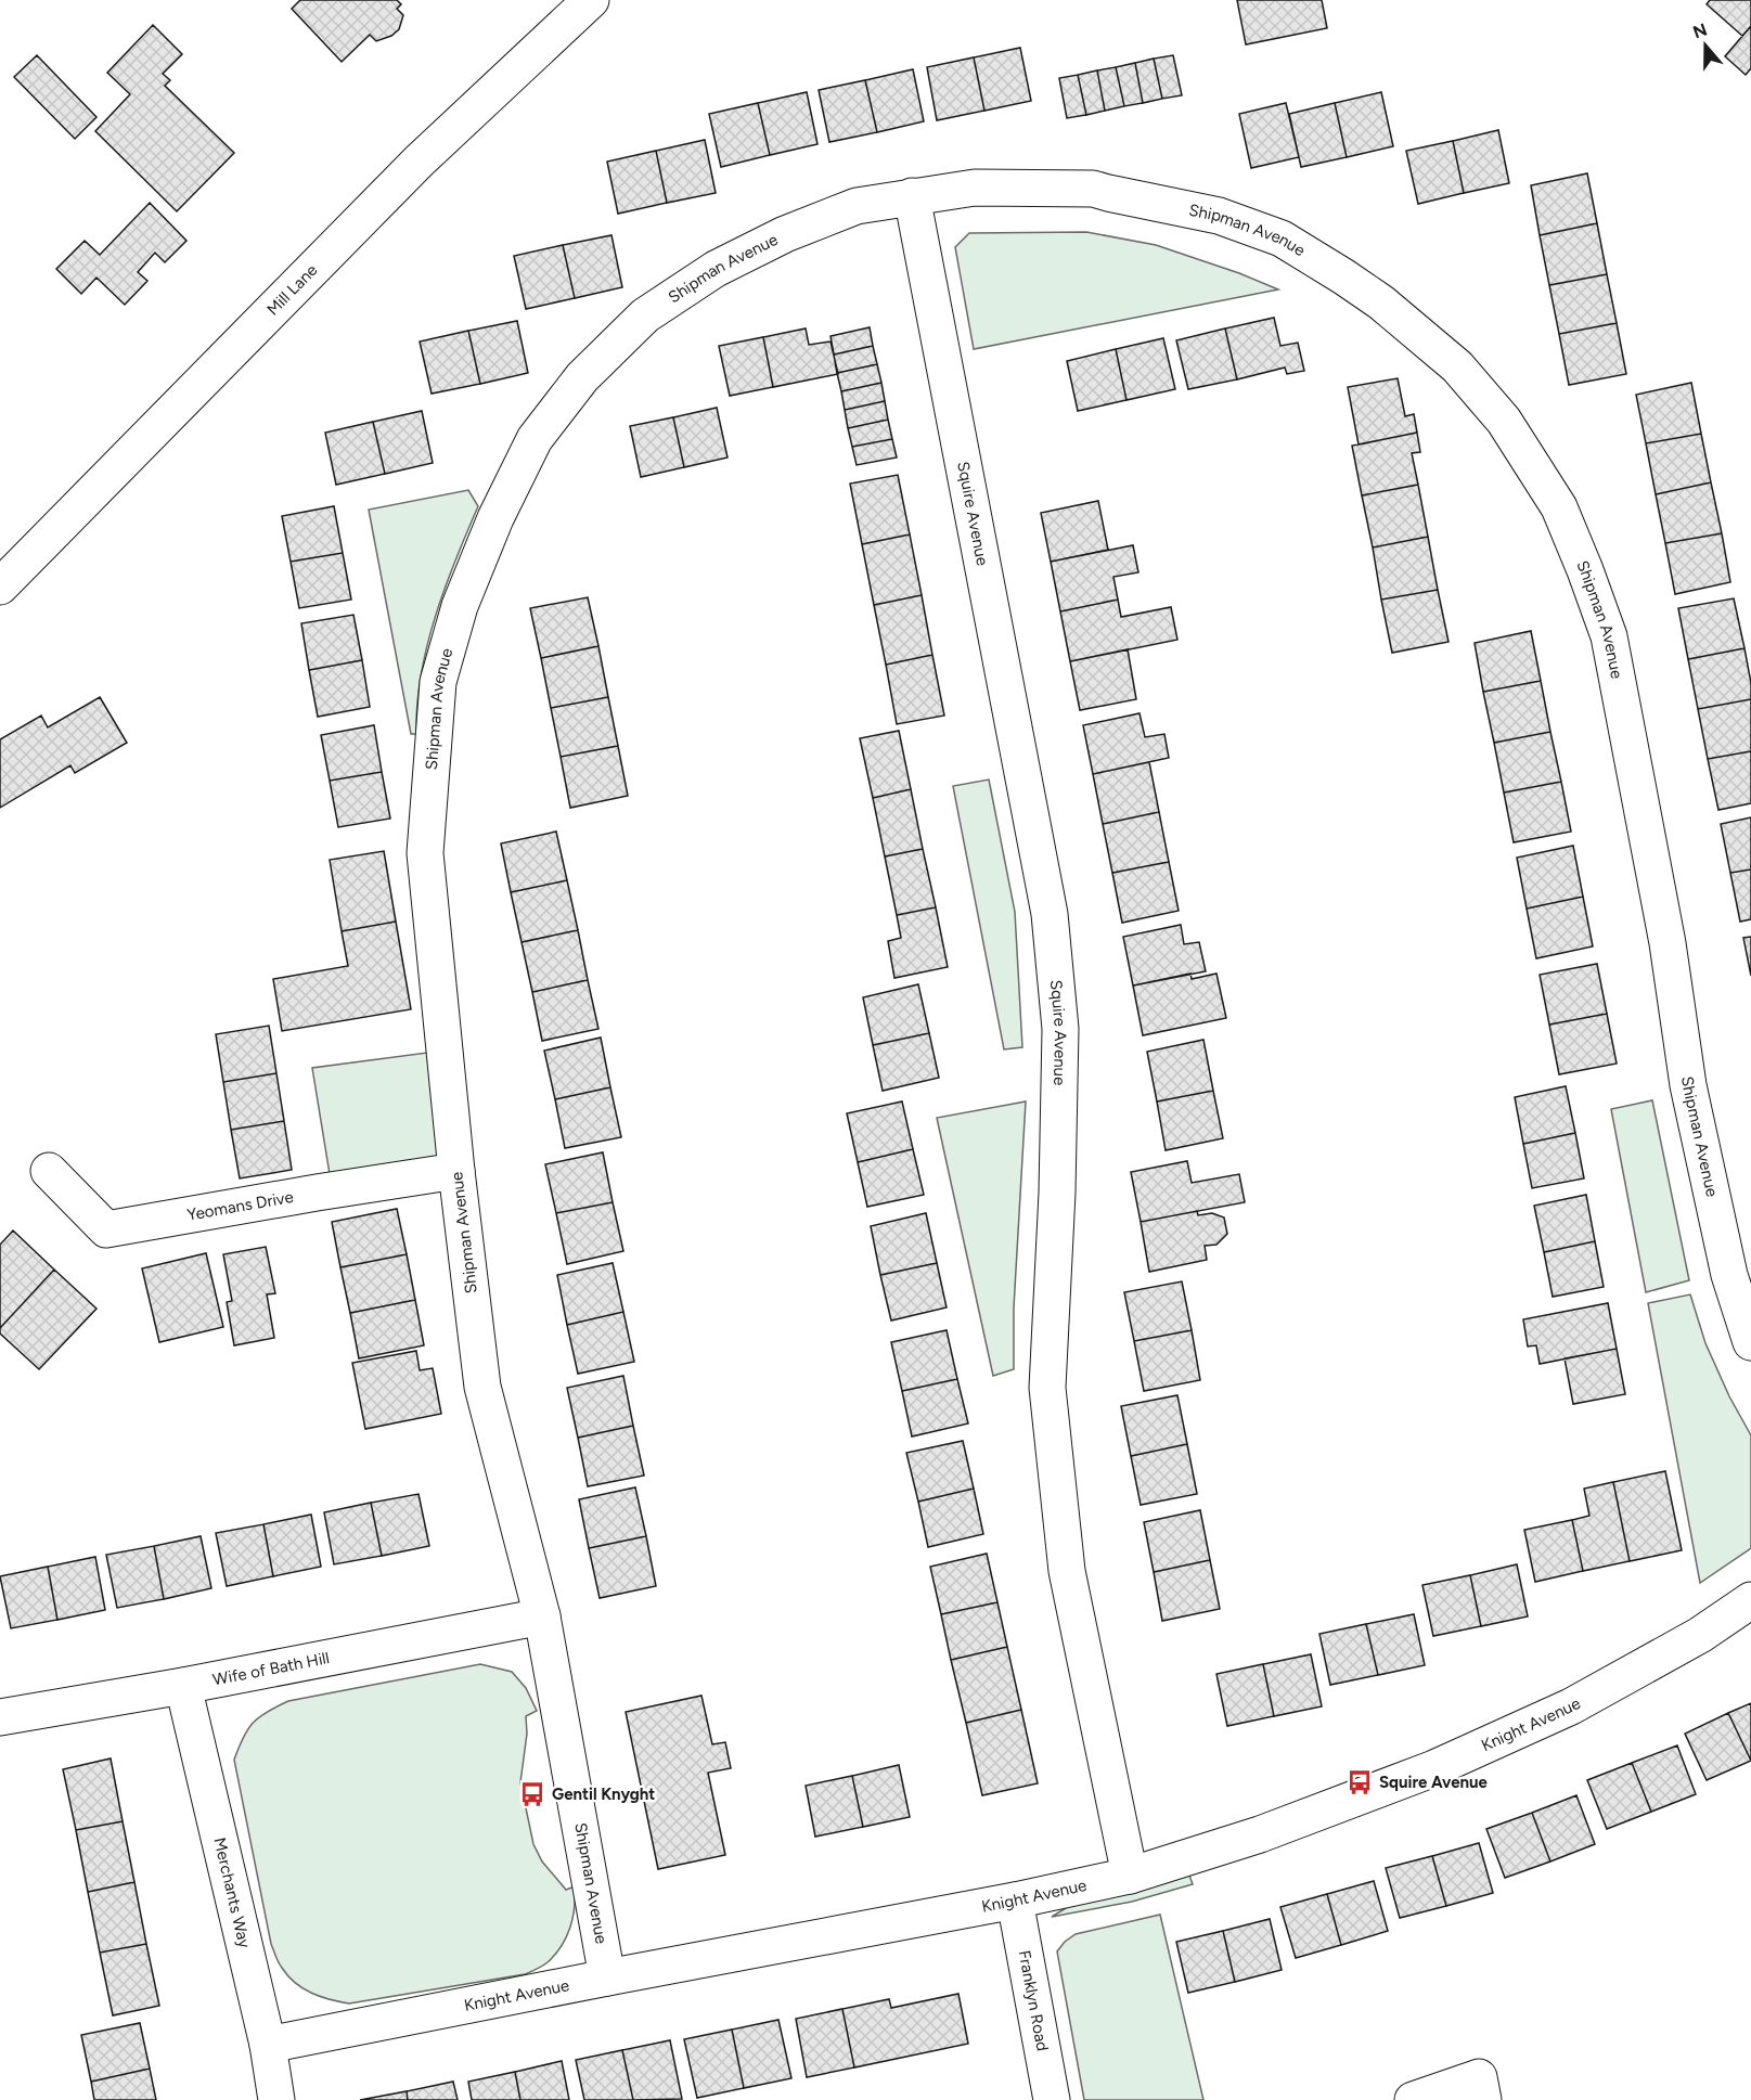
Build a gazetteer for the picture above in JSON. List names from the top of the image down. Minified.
{"streets":{"street":["Shipman Avenue","Mill Lane","Squire Avenue","Yeomans Drive","Wife of Bath Hill","Knight Avenue","Merchants Way","Franklyn Road"]},"crossings":[["Shipman Avenue","Squire Avenue"],["Shipman Avenue","Yeomans Drive"],["Shipman Avenue","Wife of Bath Hill"],["Shipman Avenue","Knight Avenue"],["Squire Avenue","Knight Avenue"],["Wife of Bath Hill","Merchants Way"],["Knight Avenue","Merchants Way"],["Knight Avenue","Franklyn Road"]],"places":{"bus stop":["Squire Avenue","Gentil Knyght"]},"north":"top"}
